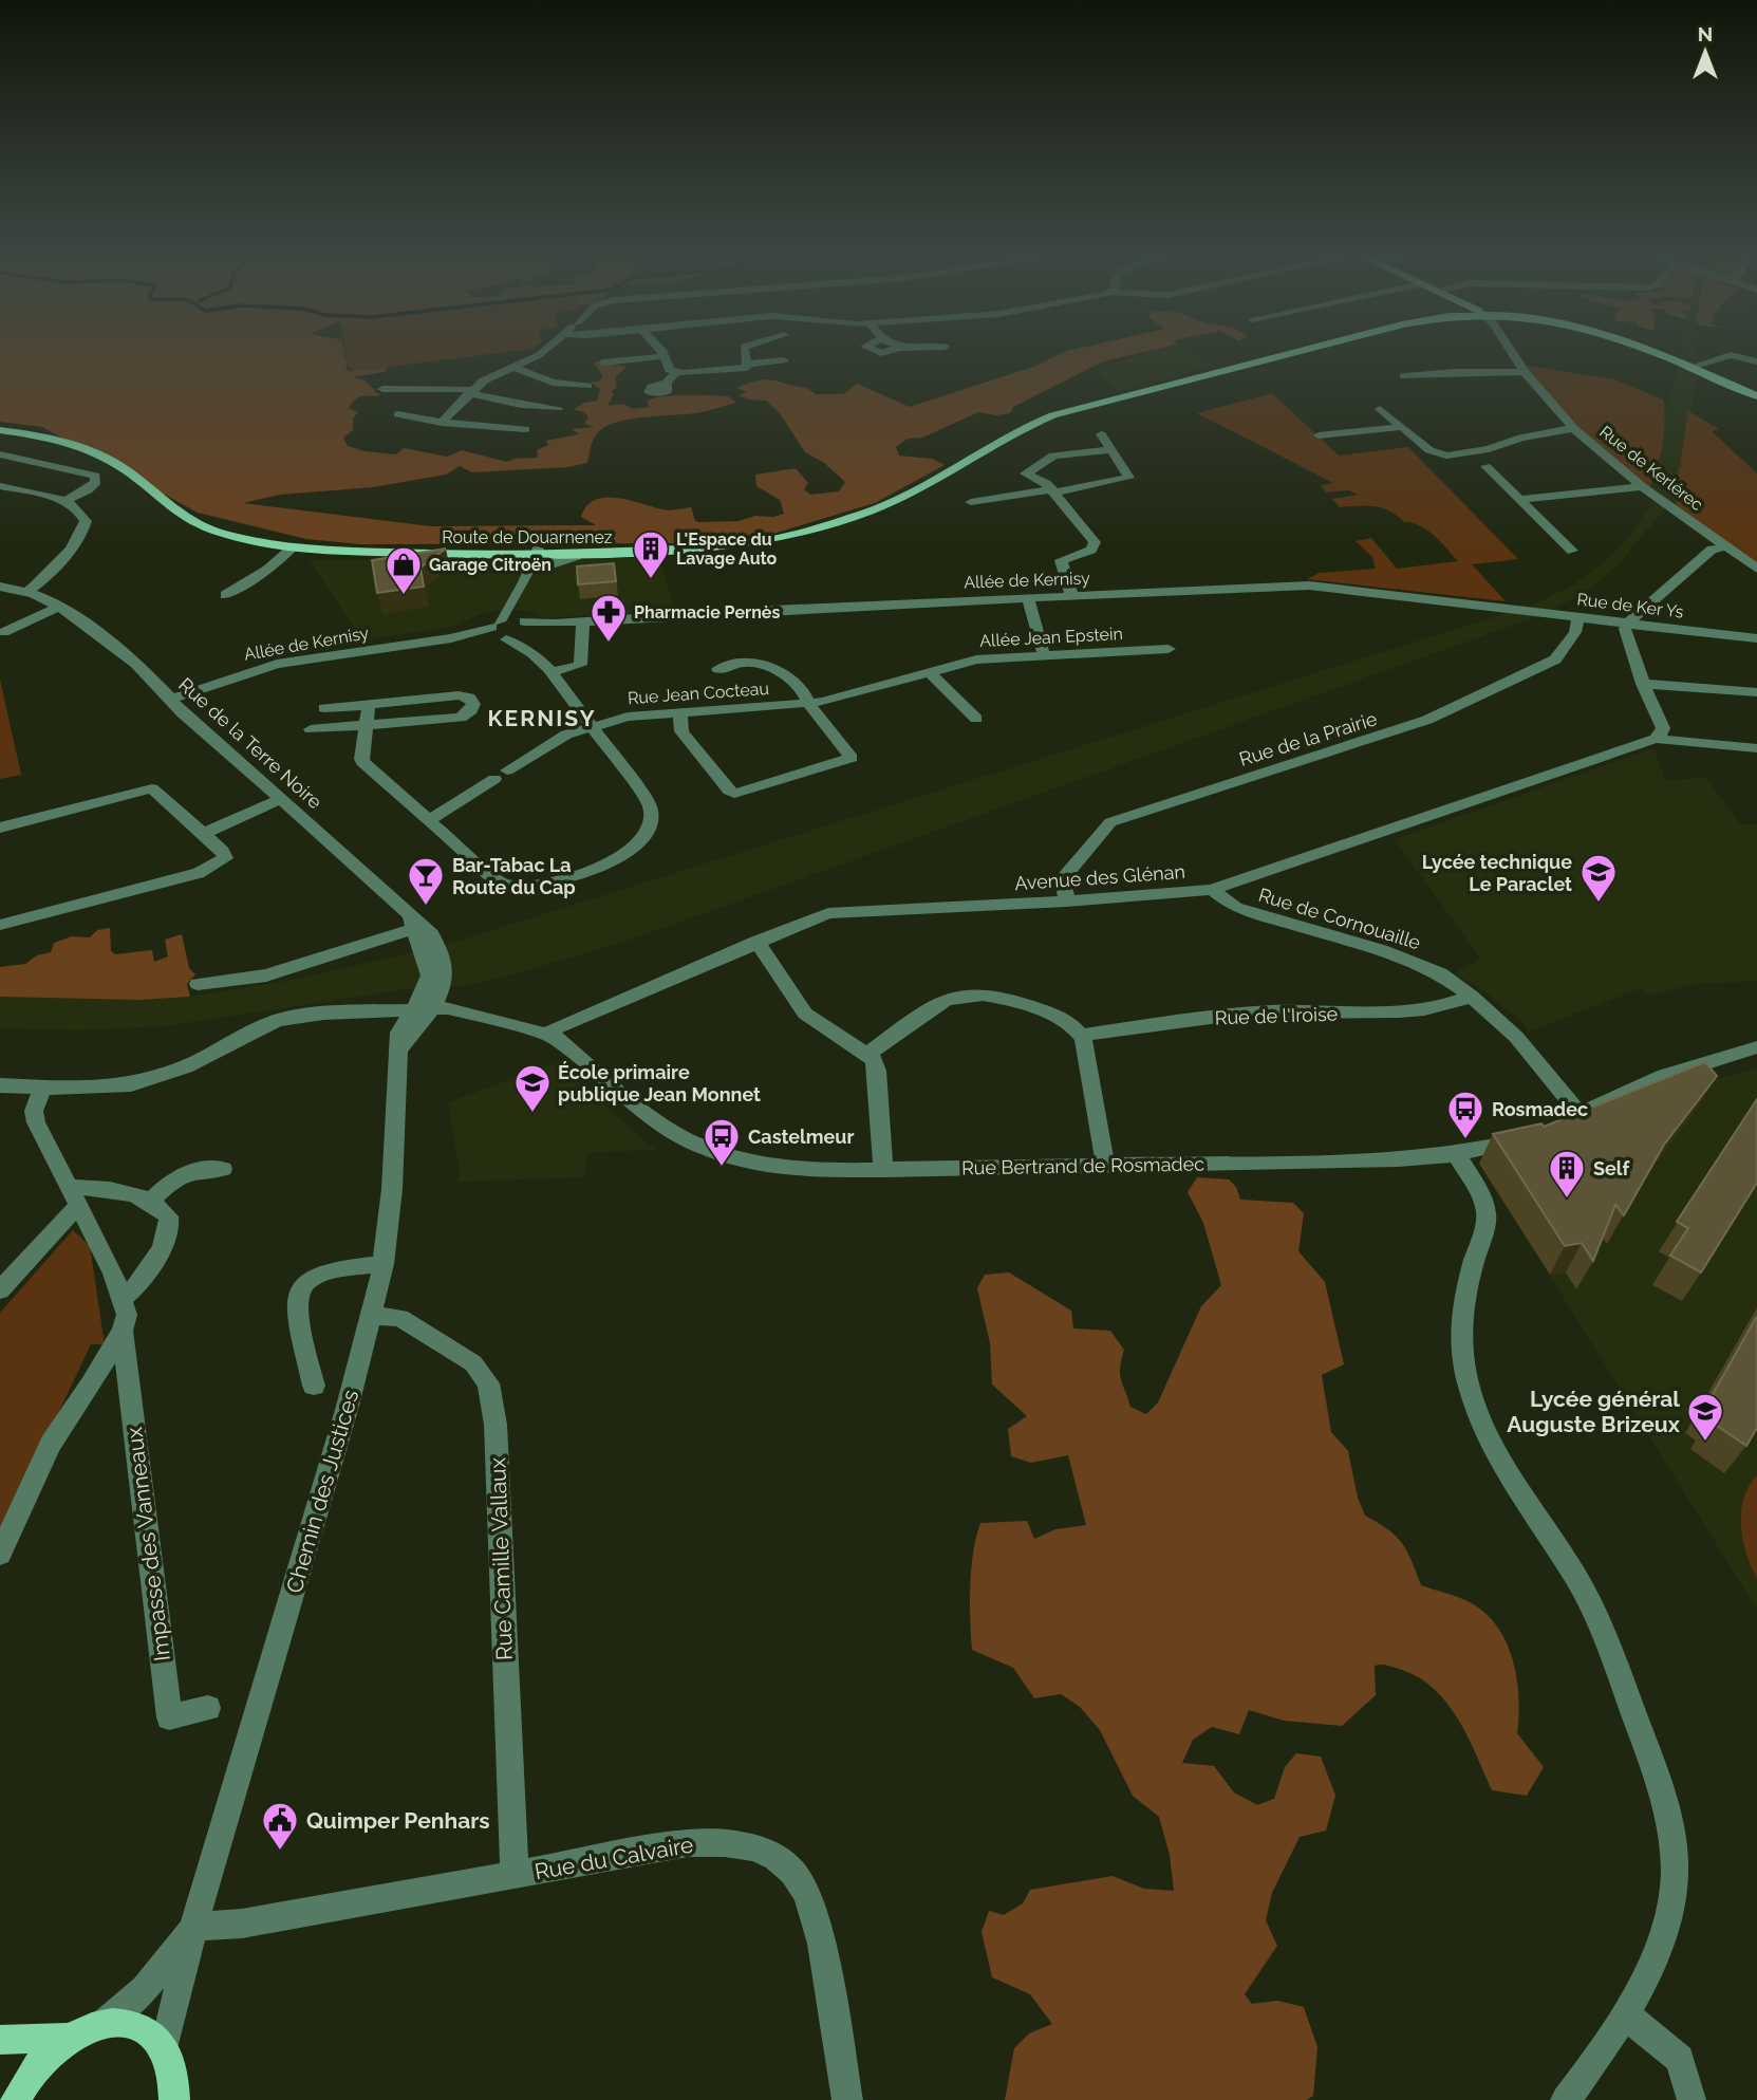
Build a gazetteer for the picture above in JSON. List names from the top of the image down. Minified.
{"streets":{"main road":["Route de Douarnenez"],"street":["Rue de Kerlérec","Allée de Kernisy","Rue de Ker Ys","Allée Jean Epstein","Rue Jean Cocteau","Rue de la Prairie","Rue de la Terre Noire","Avenue des Glénan","Rue de Cornouaille","Rue de l'Iroise","Rue Bertrand de Rosmadec","Chemin des Justices","Impasse des Vanneaux","Rue Camille Vallaux","Rue du Calvaire"]},"crossings":[["Allée de Kernisy","Rue de Ker Ys"],["Allée de Kernisy","Rue de la Terre Noire"],["Rue de Ker Ys","Rue de la Prairie"],["Allée Jean Epstein","Rue Jean Cocteau"],["Rue de la Prairie","Avenue des Glénan"],["Rue de la Terre Noire","Chemin des Justices"],["Avenue des Glénan","Rue de Cornouaille"],["Avenue des Glénan","Rue Bertrand de Rosmadec"],["Rue de Cornouaille","Rue de l'Iroise"],["Rue Bertrand de Rosmadec","Chemin des Justices"],["Chemin des Justices","Rue Camille Vallaux"],["Chemin des Justices","Rue du Calvaire"],["Rue Camille Vallaux","Rue du Calvaire"]],"districts":["KERNISY"],"places":{"building":["L'Espace du Lavage Auto","Self"],"shop":["Garage Citroën"],"pharmacy":["Pharmacie Pernès"],"school or university":["Lycée technique Le Paraclet","École primaire publique Jean Monnet","Lycée général Auguste Brizeux"],"bar":["Bar-Tabac La Route du Cap"],"bus stop":["Rosmadec","Castelmeur"],"public building":["Quimper Penhars"]},"north":"top"}
